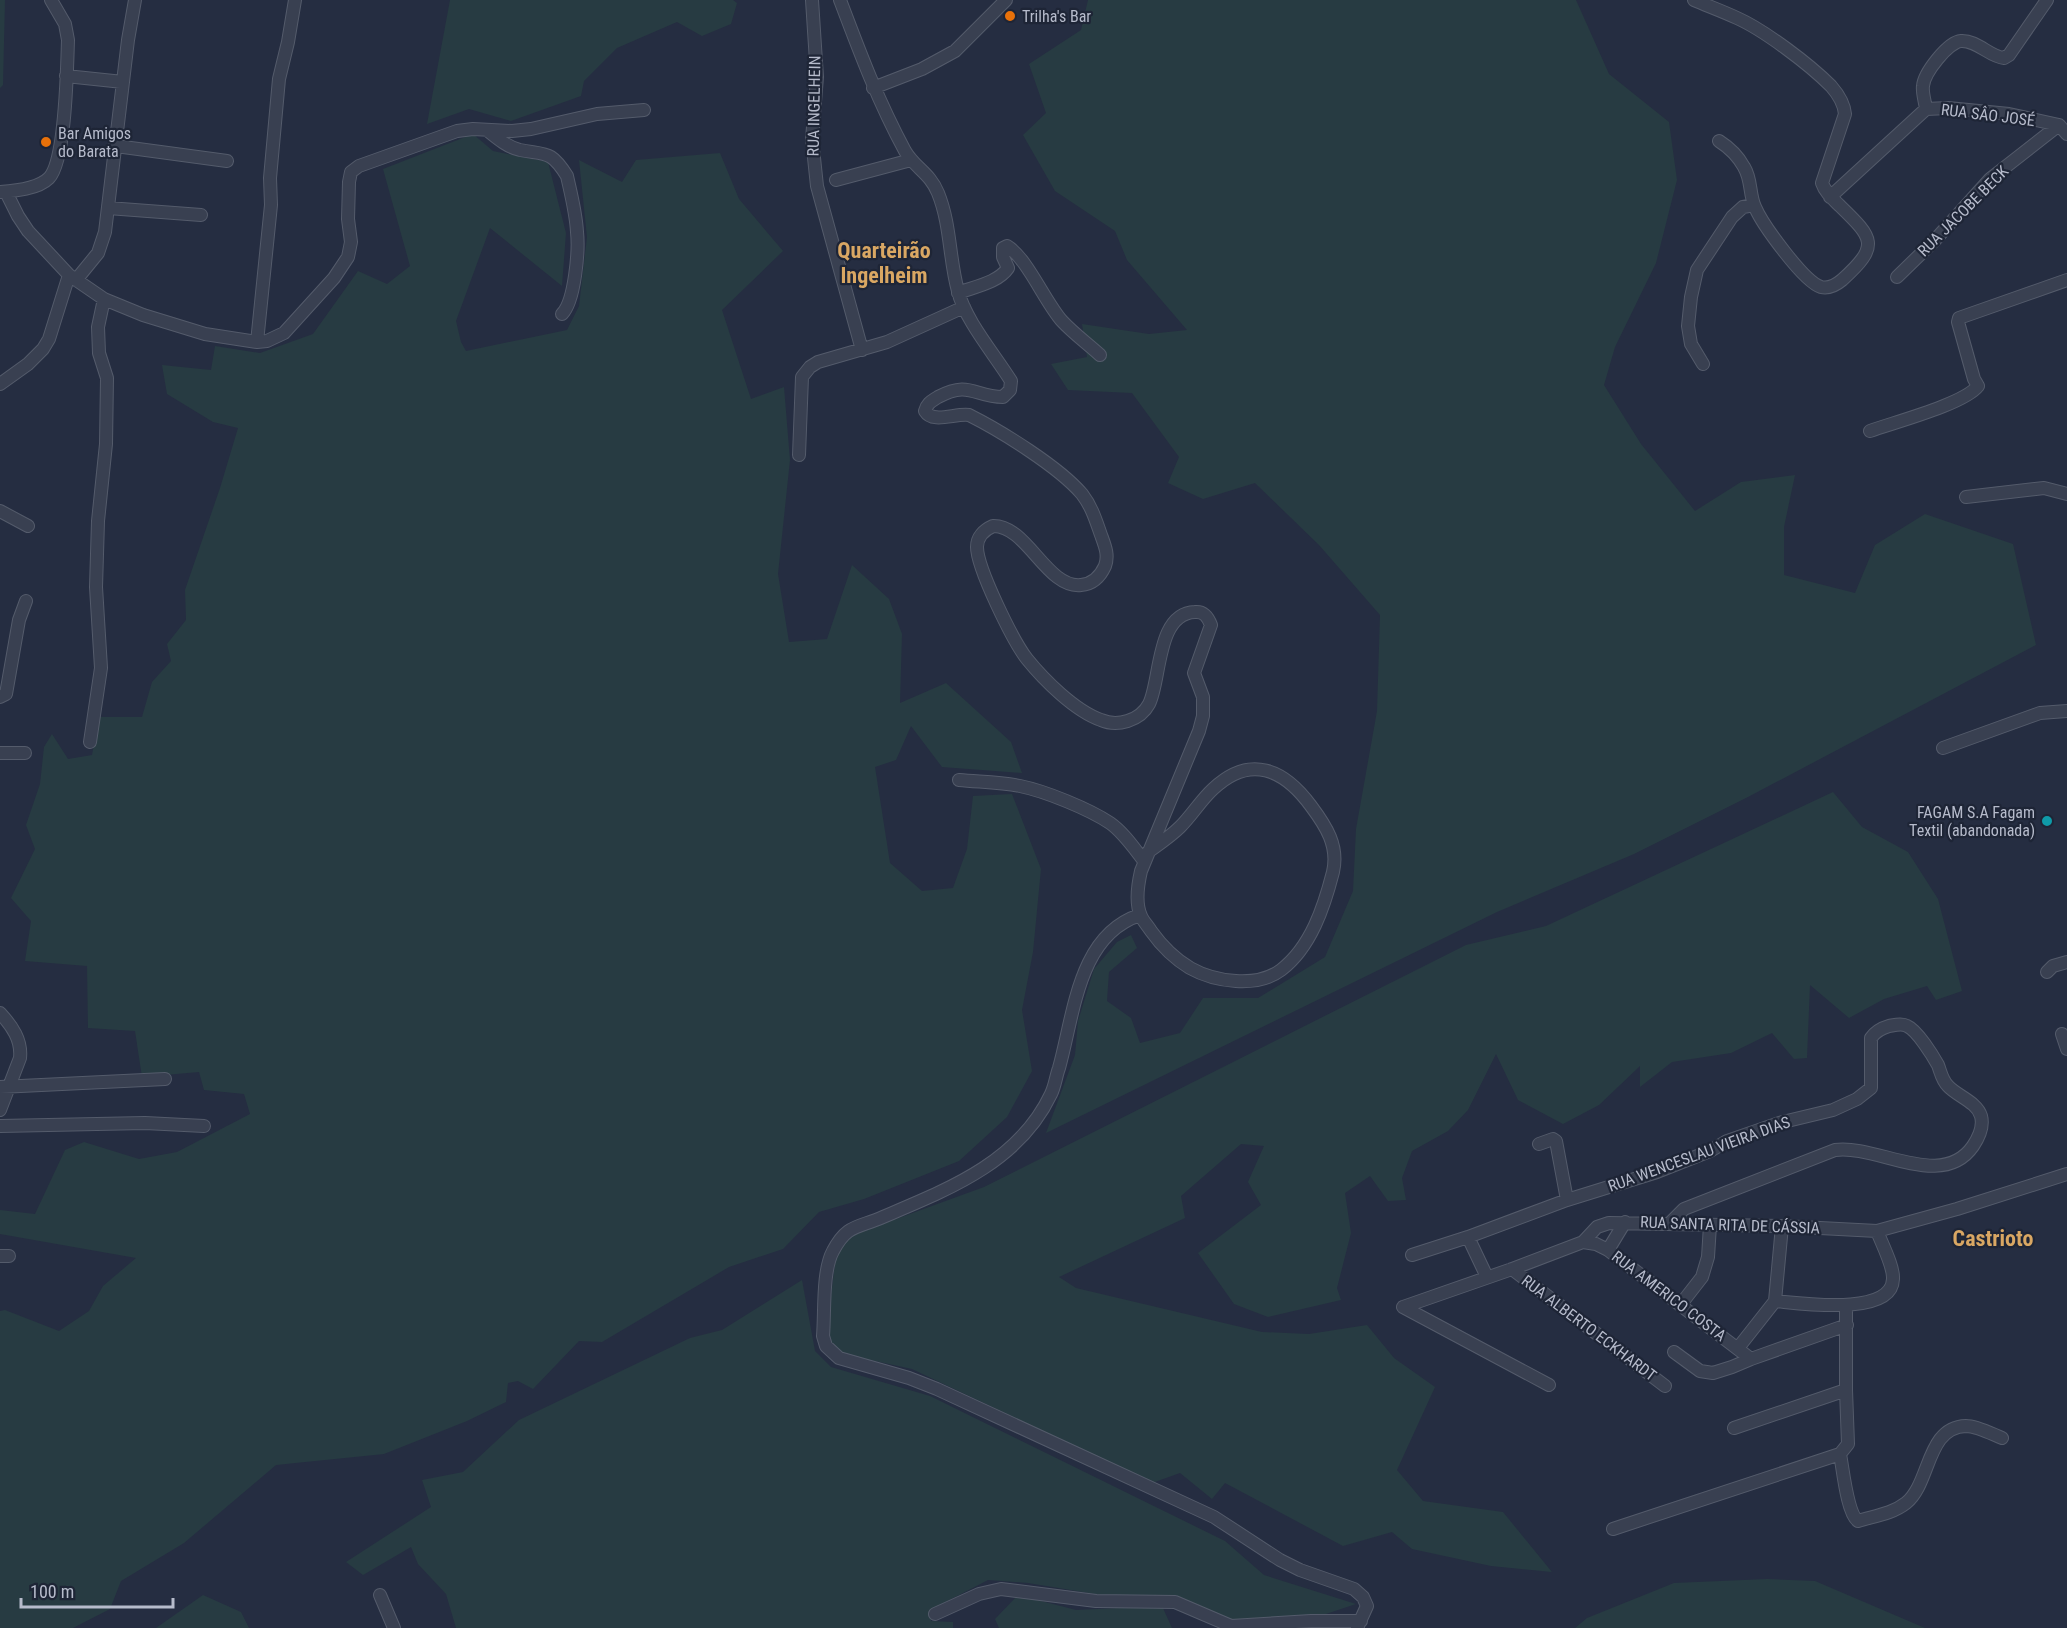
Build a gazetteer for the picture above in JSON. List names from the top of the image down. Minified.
{"streets":{"street":["RUA INGELHEIN","RUA SÂO JOSÉ","RUA JACOBE BECK","RUA WENCESLAU VIEIRA DIAS","RUA SANTA RITA DE CÁSSIA","RUA AMERICO COSTA","RUA ALBERTO ECKHARDT"]},"crossings":[["RUA SÂO JOSÉ","RUA JACOBE BECK"],["RUA WENCESLAU VIEIRA DIAS","RUA SANTA RITA DE CÁSSIA"],["RUA SANTA RITA DE CÁSSIA","RUA AMERICO COSTA"],["RUA SANTA RITA DE CÁSSIA","RUA ALBERTO ECKHARDT"]],"districts":["Quarteirão Ingelheim","Castrioto"],"places":["Trilha's Bar","Bar Amigos do Barata","FAGAM S.A Fagam Textil (abandonada)"],"scale_bar":"100 m"}
